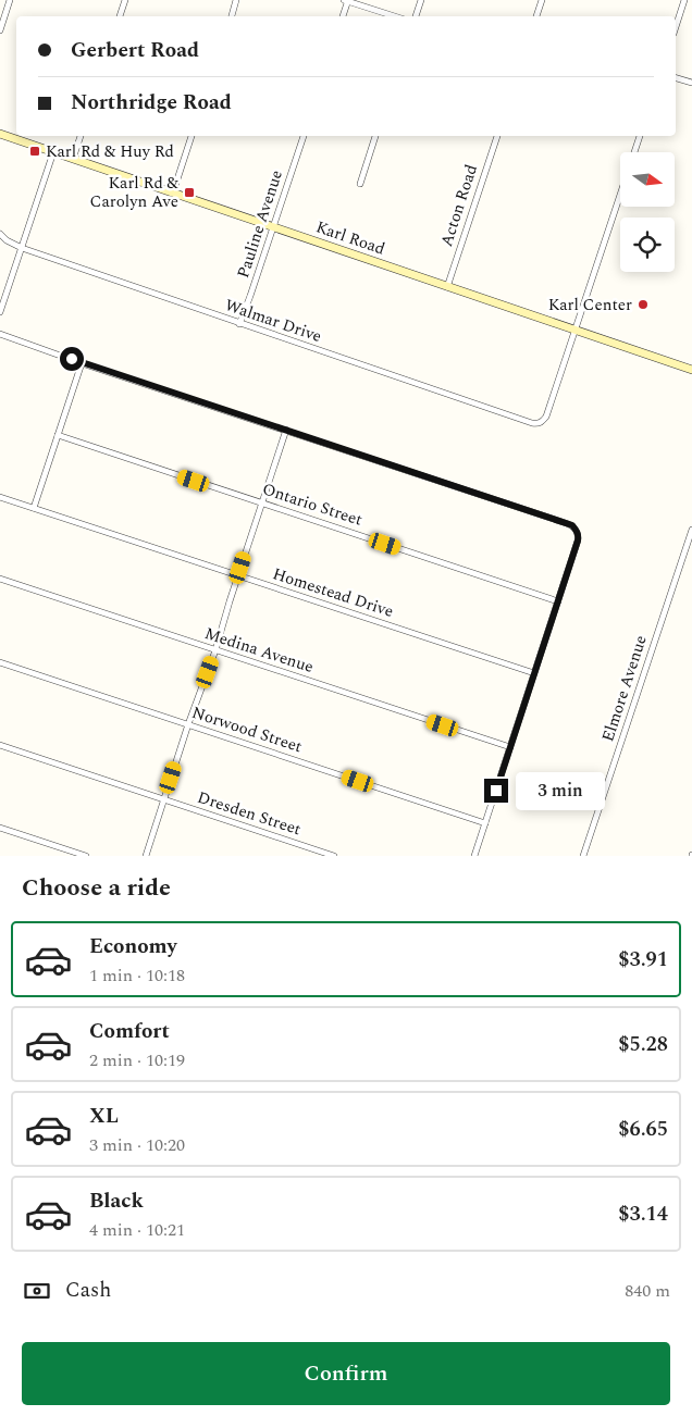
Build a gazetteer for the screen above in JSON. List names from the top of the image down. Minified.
{"streets":{"main road":["Karl Road"],"street":["Acton Road","Pauline Avenue","Walmar Drive","Ontario Street","Homestead Drive","Medina Avenue","Elmore Avenue","Norwood Street","Dresden Street"]},"crossings":[["Acton Road","Karl Road"],["Pauline Avenue","Karl Road"],["Pauline Avenue","Walmar Drive"],["Karl Road","Walmar Drive"]],"places":{"transit":["Karl Rd & Huy Rd","Karl Rd & Carolyn Ave"],"other":["Karl Center"]},"north":"right","page":{"banner":["Gerbert Road","Northridge Road"],"bubble":"3 min","heading":"Choose a ride","list":[{"name":"Economy","note":"1 min · 10:18","value":"$3.91"},{"name":"Comfort","note":"2 min · 10:19","value":"$5.28"},{"name":"XL","note":"3 min · 10:20","value":"$6.65"},{"name":"Black","note":"4 min · 10:21","value":"$3.14"}],"pay":["Cash","840 m"],"buttons":"Confirm"}}
